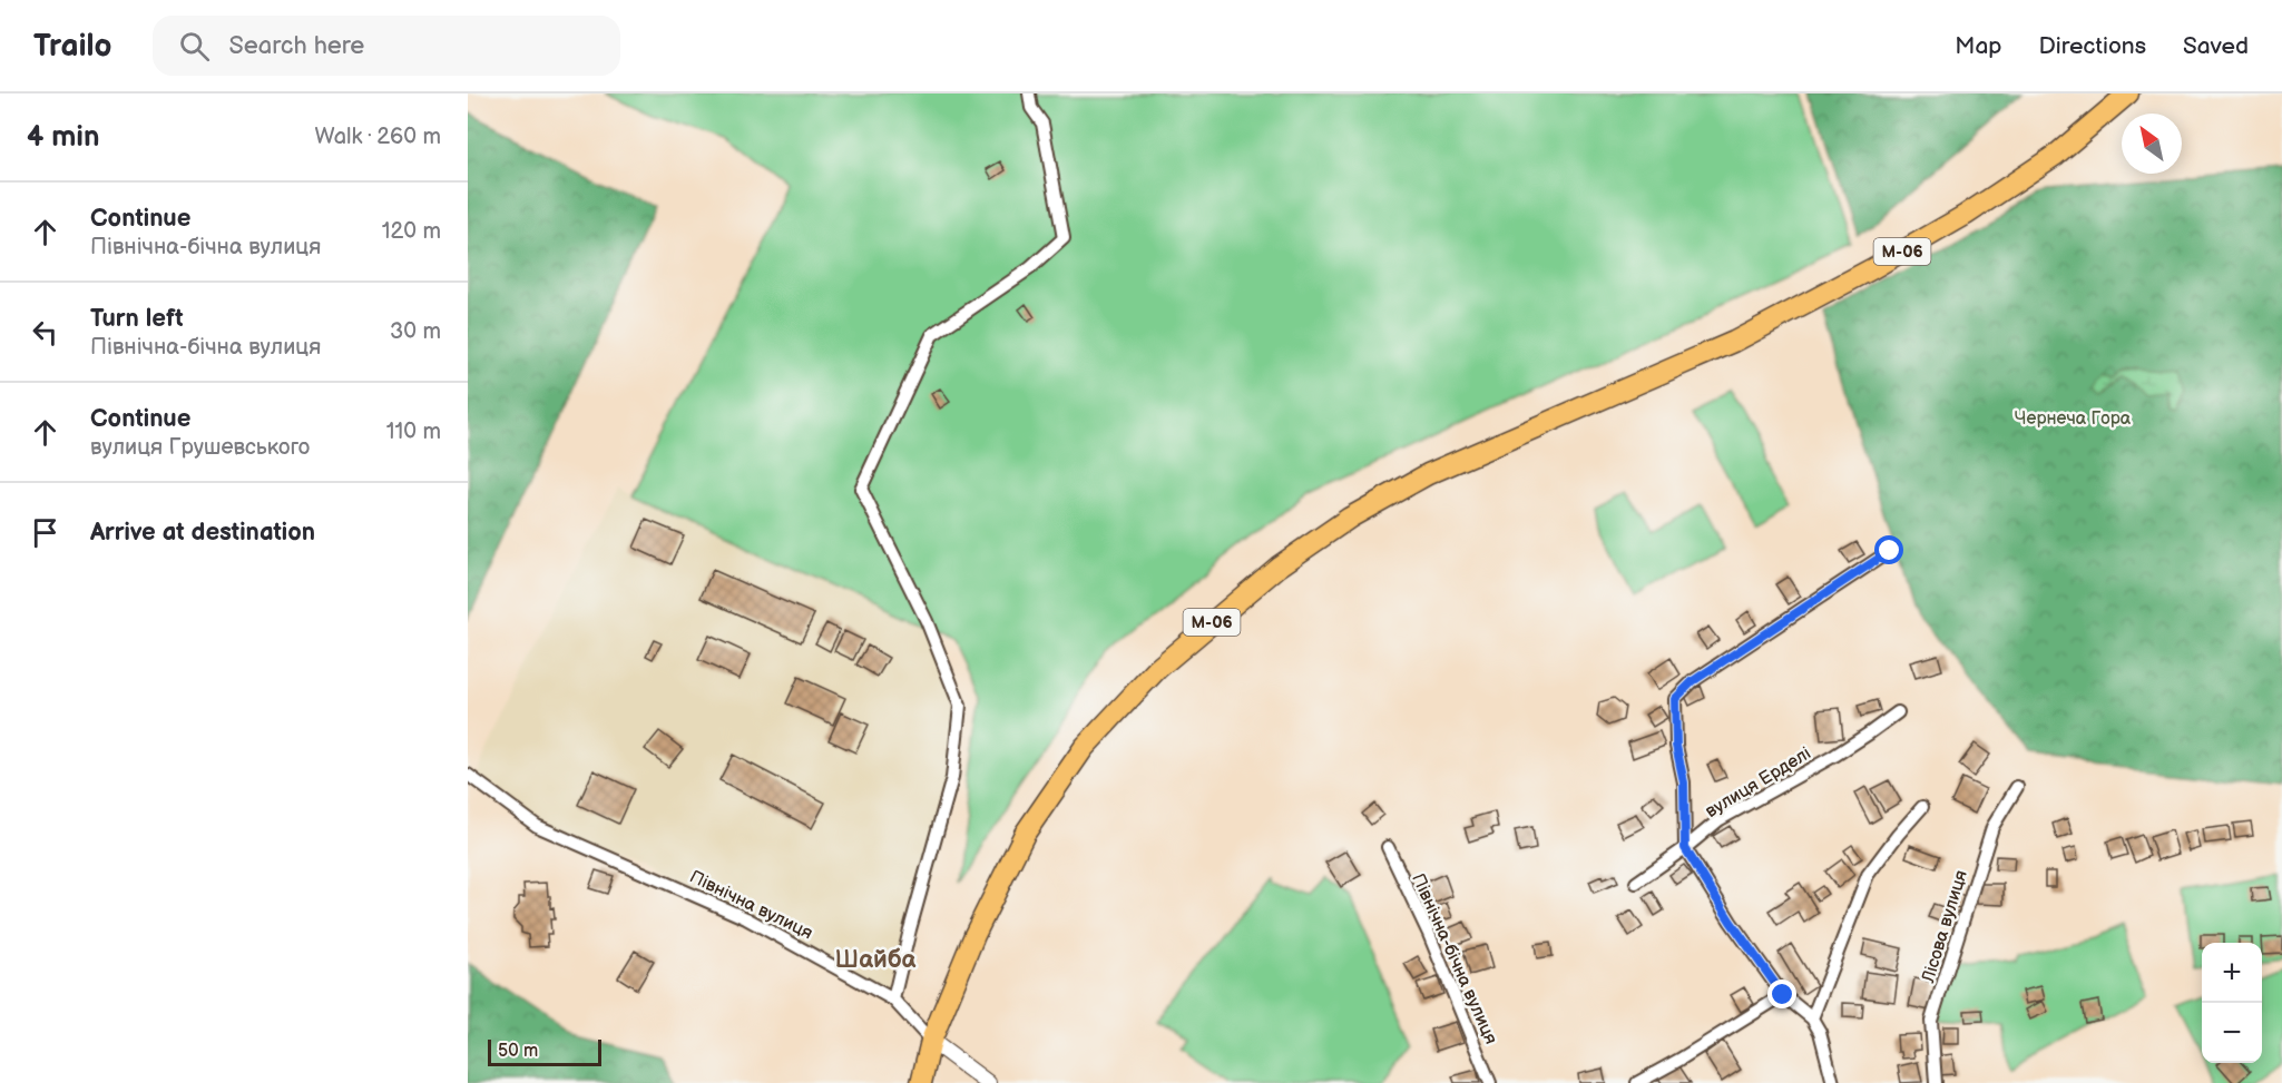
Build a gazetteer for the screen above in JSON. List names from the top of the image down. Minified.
{"streets":{"highway":["М-06"],"street":["вулиця Ерделі","Північна вулиця","Лісова вулиця","Північна-бічна вулиця"]},"crossings":[["М-06","Північна вулиця"]],"districts":["Шайба"],"parks":["Чернеча Гора"],"scale_bar":"50 m","north":"top left","page":{"header":"Trailo","search":"Search here","nav":["Map","Directions","Saved"],"heading":["4 min","Walk · 260 m"],"list":[["Continue","Північна-бічна вулиця","120 m"],["Turn left","Північна-бічна вулиця","30 m"],["Continue","вулиця Грушевського","110 m"],"Arrive at destination"],"map_buttons":["+","−"],"scale":"50 m"}}
